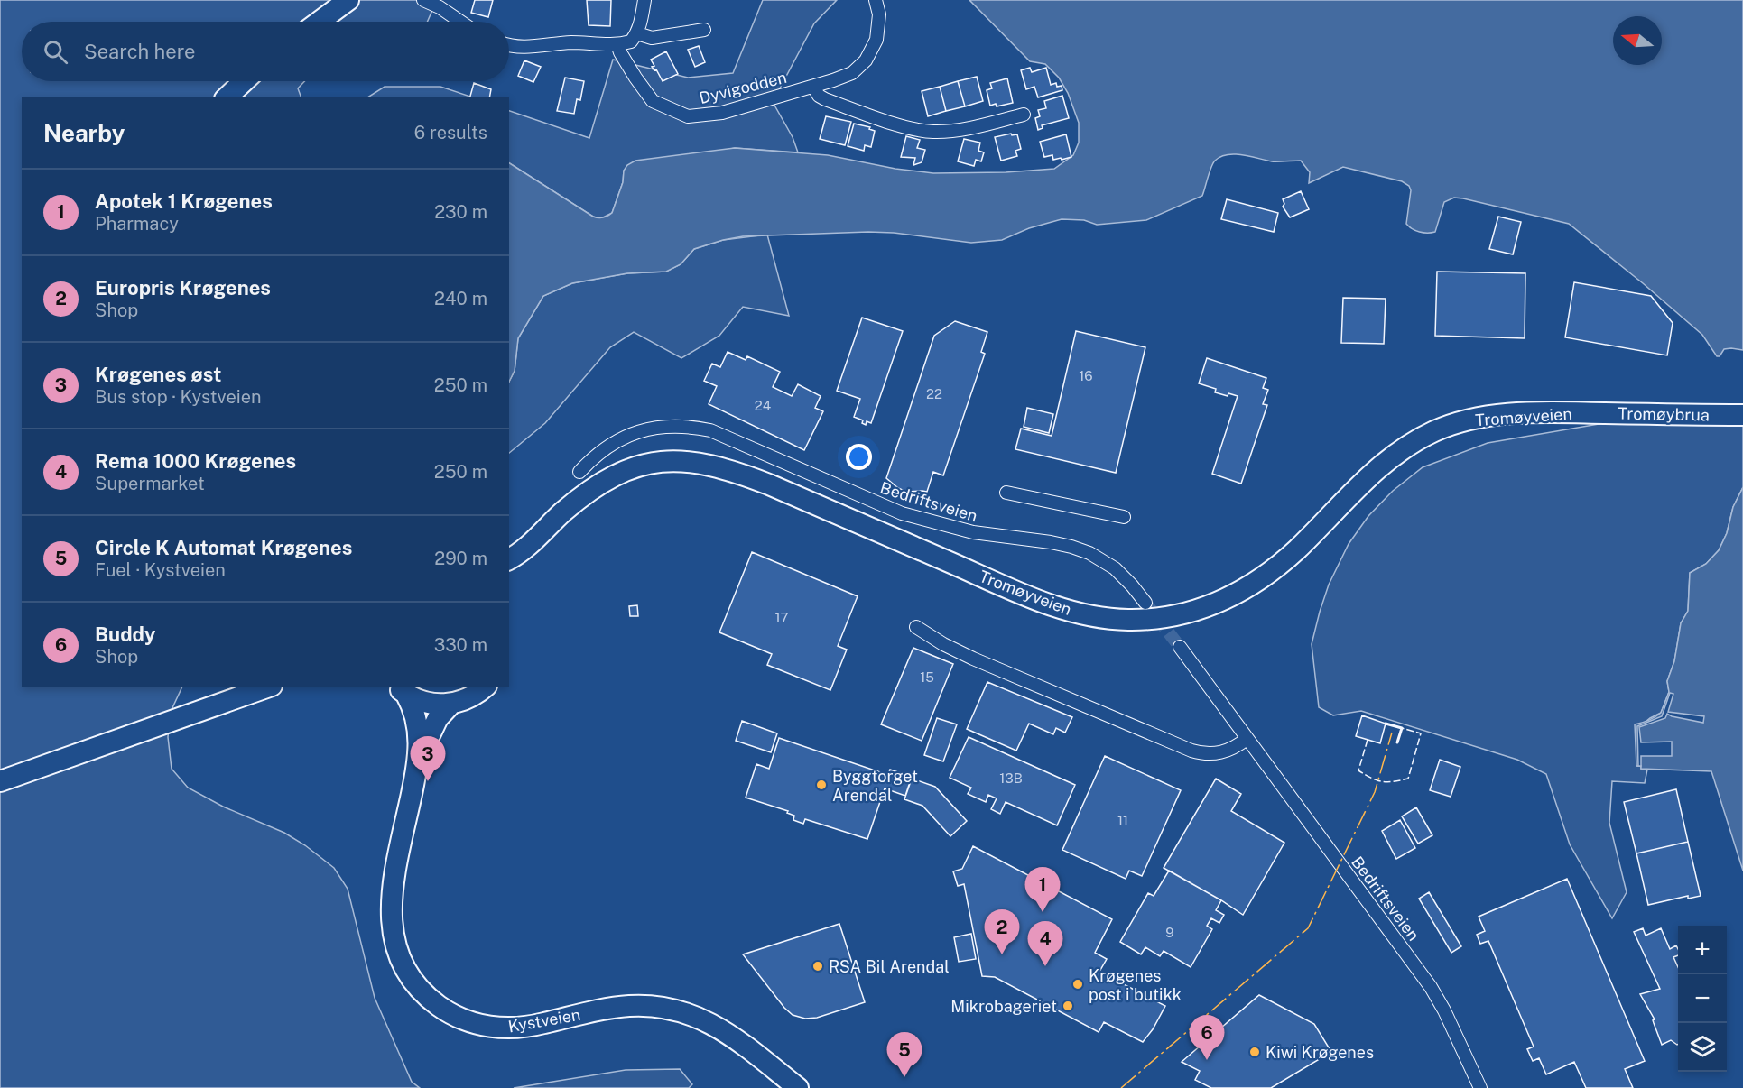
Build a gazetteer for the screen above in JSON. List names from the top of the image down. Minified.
{"streets":{"main road":["Tromøybrua","Tromøyveien","Kystveien"],"street":["Dyvigodden","Bedriftsveien"]},"crossings":[["Tromøybrua","Tromøyveien"]],"places":["Byggtorget Arendal","RSA Bil Arendal","Krøgenes post i butikk","Mikrobageriet","Kiwi Krøgenes"],"house_numbers":["16","22","24","17","15","13B","11","9"],"north":"left","page":{"search":"Search here","heading":["Nearby","6 results"],"list":[{"mark":"1","name":"Apotek 1 Krøgenes","note":"Pharmacy","value":"230 m"},{"mark":"2","name":"Europris Krøgenes","note":"Shop","value":"240 m"},{"mark":"3","name":"Krøgenes øst","note":"Bus stop · Kystveien","value":"250 m"},{"mark":"4","name":"Rema 1000 Krøgenes","note":"Supermarket","value":"250 m"},{"mark":"5","name":"Circle K Automat Krøgenes","note":"Fuel · Kystveien","value":"290 m"},{"mark":"6","name":"Buddy","note":"Shop","value":"330 m"}],"pins":["3","1","2","4","6","5"],"map_buttons":["+","−"]}}
